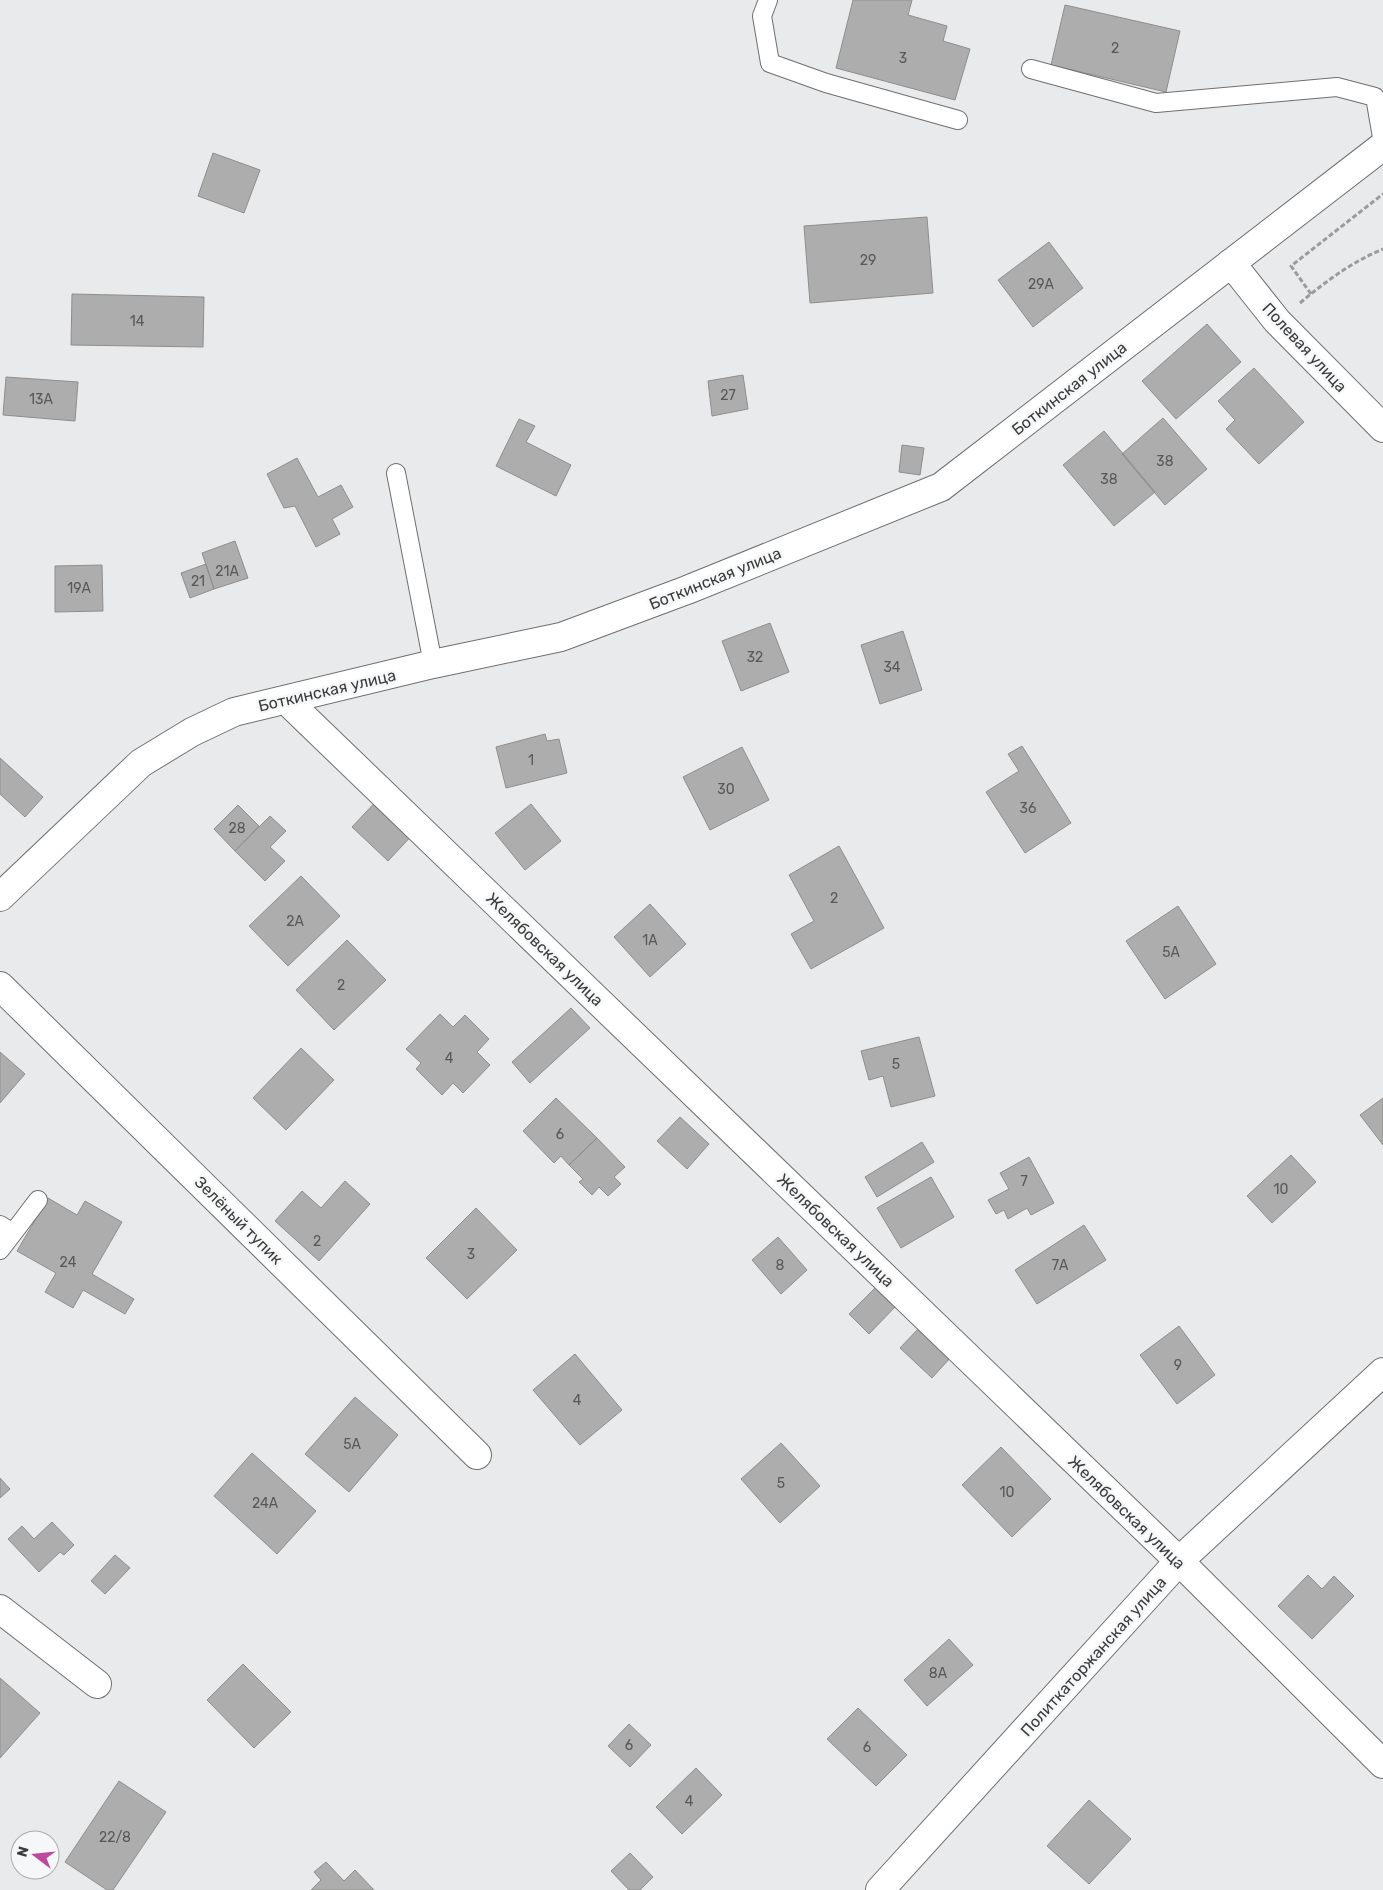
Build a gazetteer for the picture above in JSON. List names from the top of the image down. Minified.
{"streets":{"street":["Полевая улица","Боткинская улица","Желябовская улица","Зелёный тупик","Политкаторжанская улица"]},"crossings":[["Полевая улица","Боткинская улица"],["Боткинская улица","Желябовская улица"],["Желябовская улица","Политкаторжанская улица"]],"house_numbers":["2","3","29","29А","14","27","13А","38","38","21А","21","19А","32","34","1","30","36","28","2","2А","1А","5А","2","4","5","6","7","10","2","3","24","8","7А","9","4","5А","5","10","24А","8А","6","6","4","22/8"],"north":"left"}
